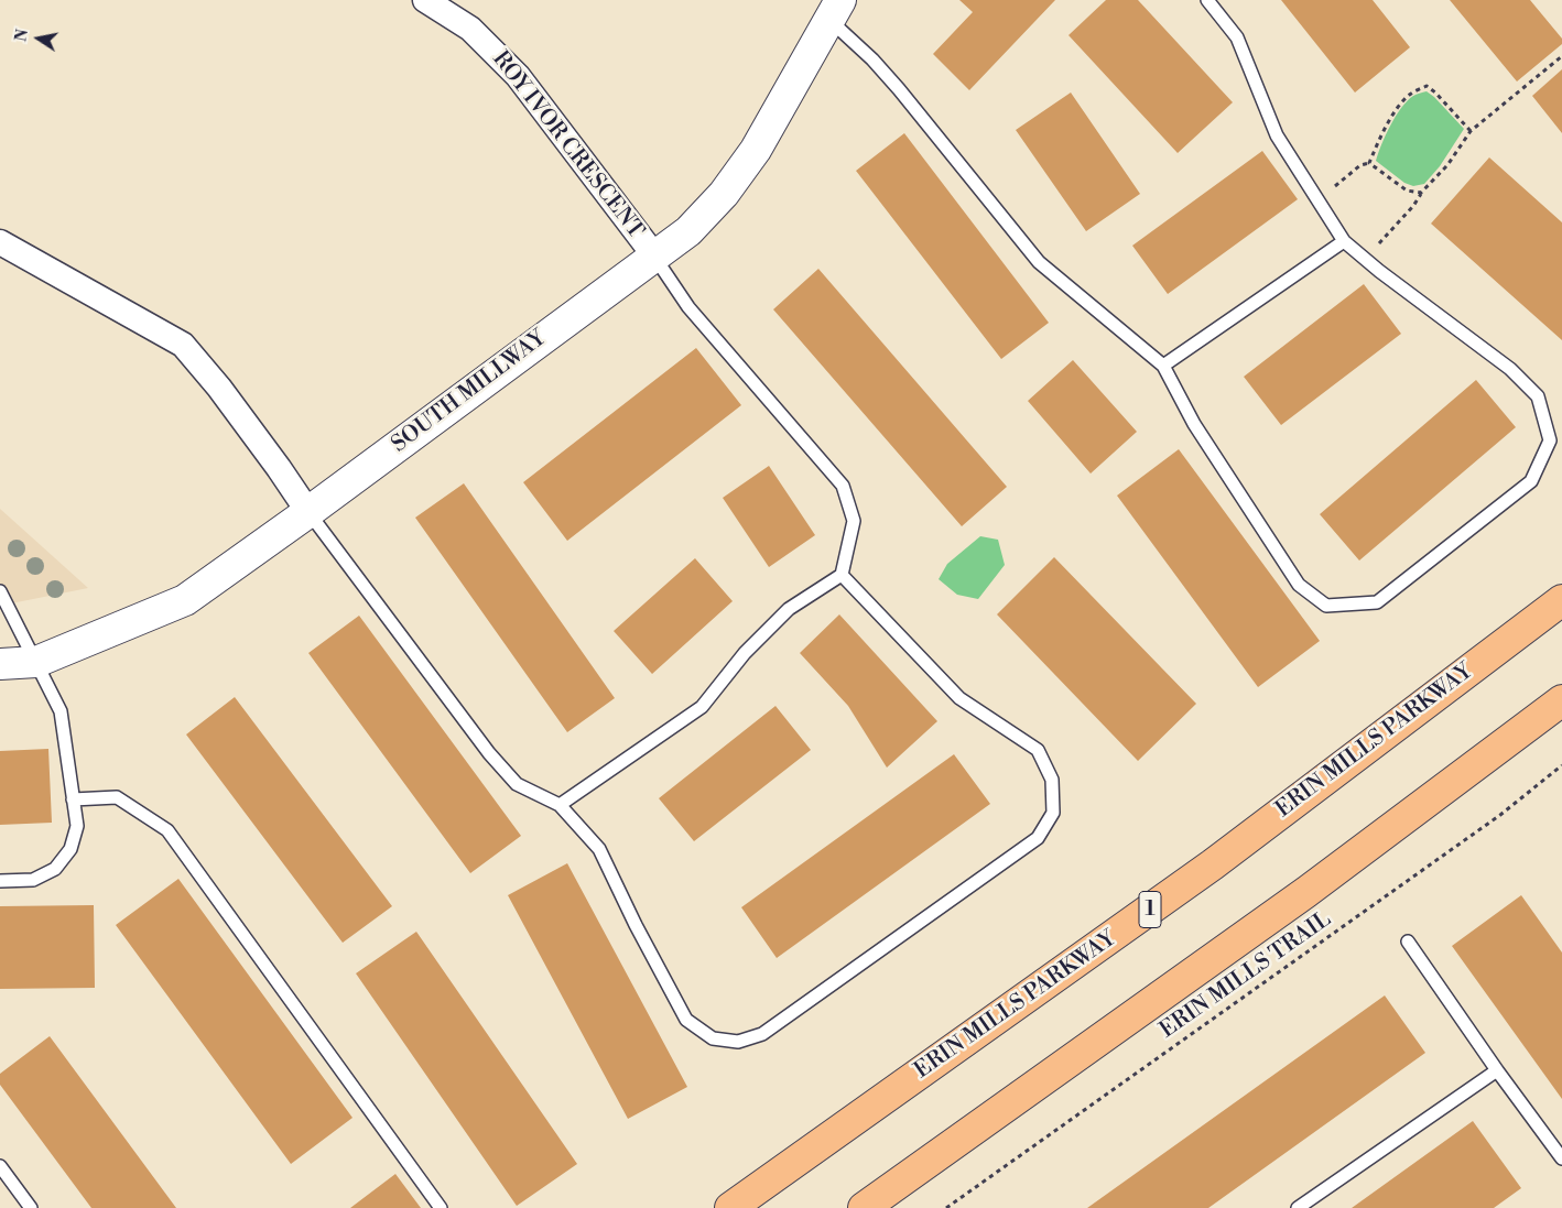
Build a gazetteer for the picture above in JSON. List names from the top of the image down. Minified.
{"streets":{"main road":["ERIN MILLS PARKWAY","1"],"street":["ROY IVOR CRESCENT","SOUTH MILLWAY"],"path":["ERIN MILLS TRAIL"]},"crossings":[["ROY IVOR CRESCENT","SOUTH MILLWAY"]],"north":"left"}
